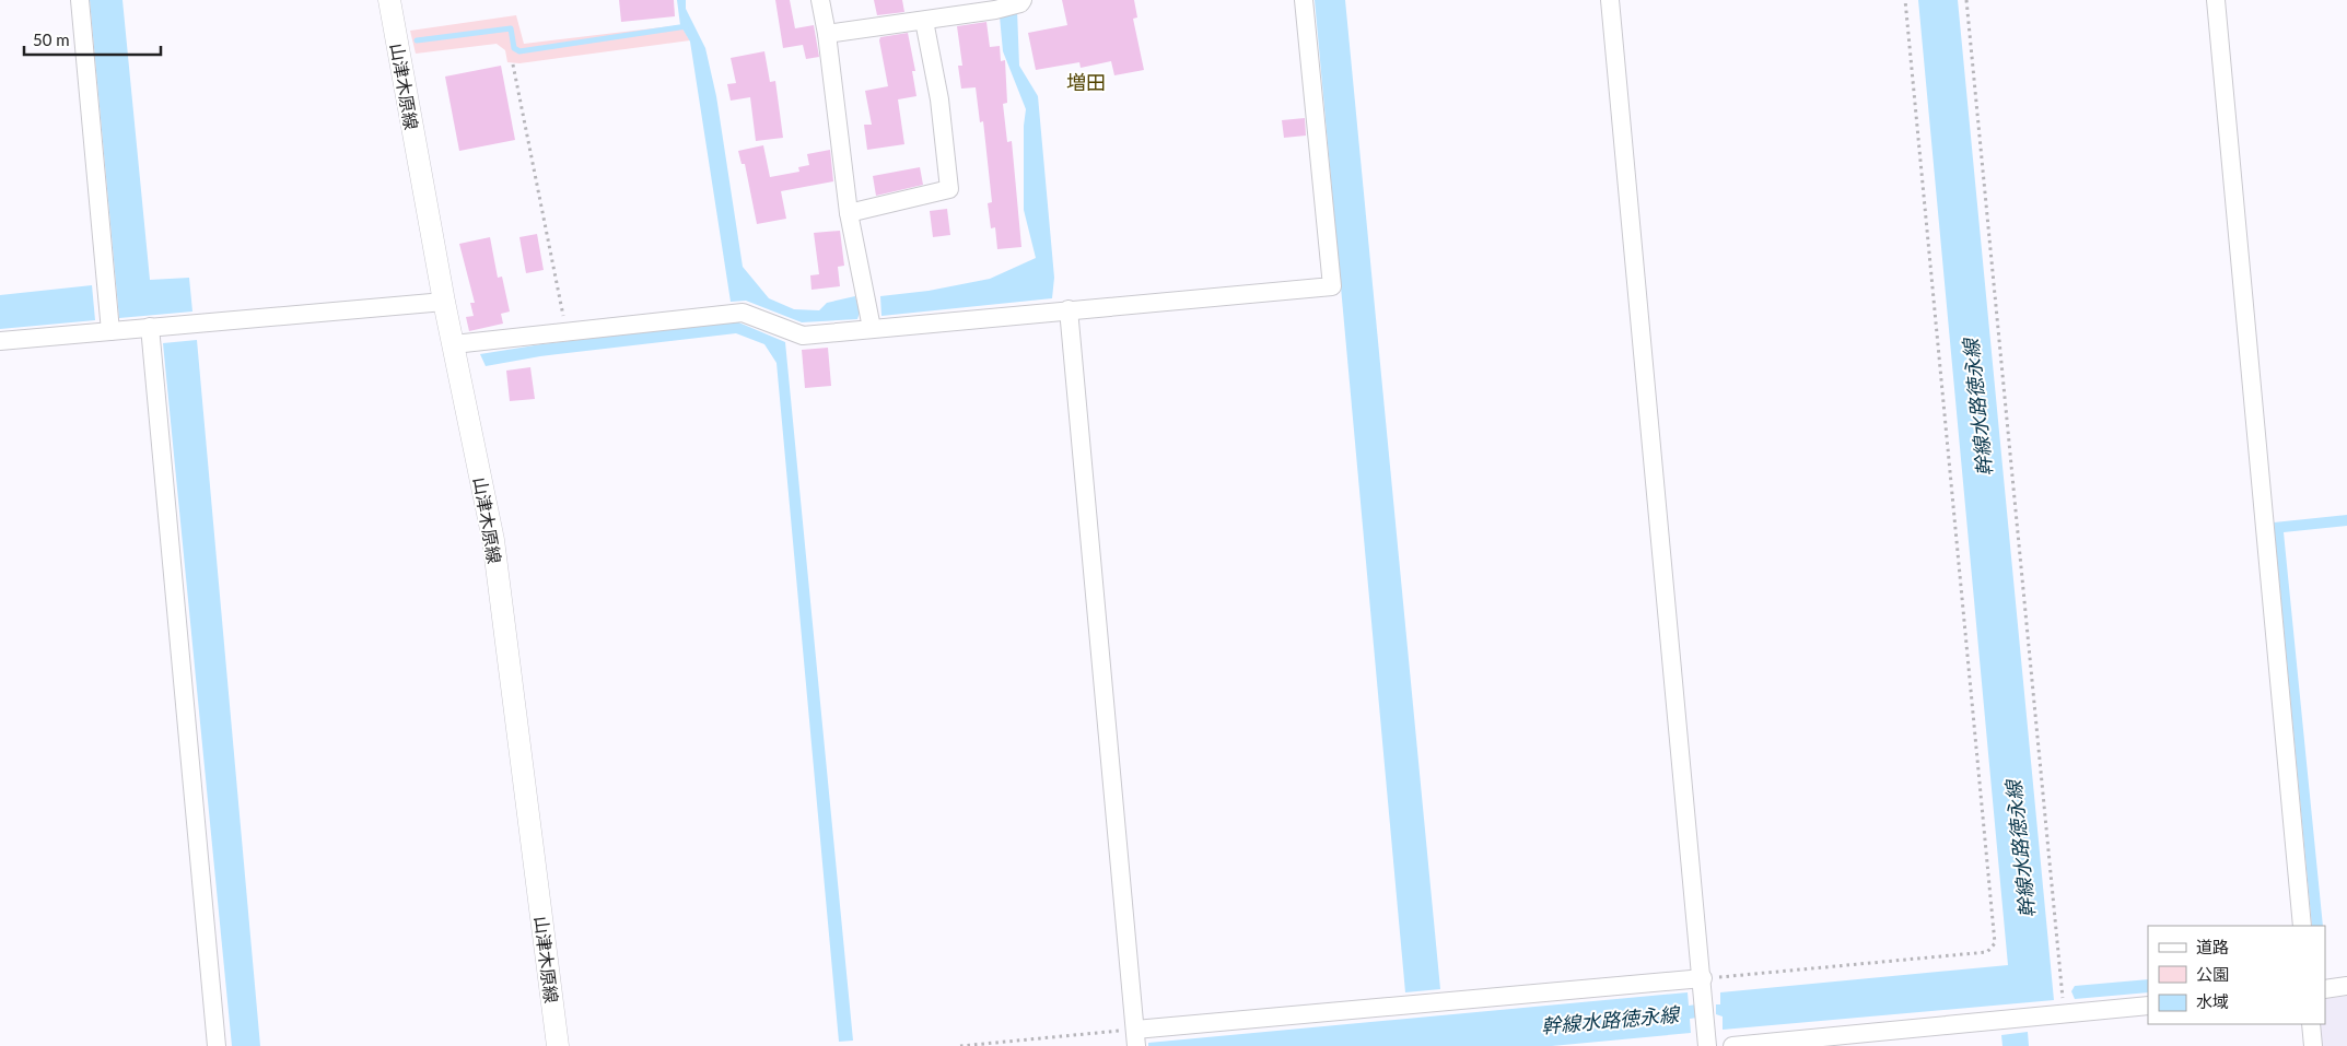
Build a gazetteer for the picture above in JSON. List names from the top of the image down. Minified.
{"streets":{"street":["山津木原線"]},"districts":["増田"],"water":["幹線水路徳永線"],"legend":["道路","公園","水域"],"scale_bar":"50 m"}
